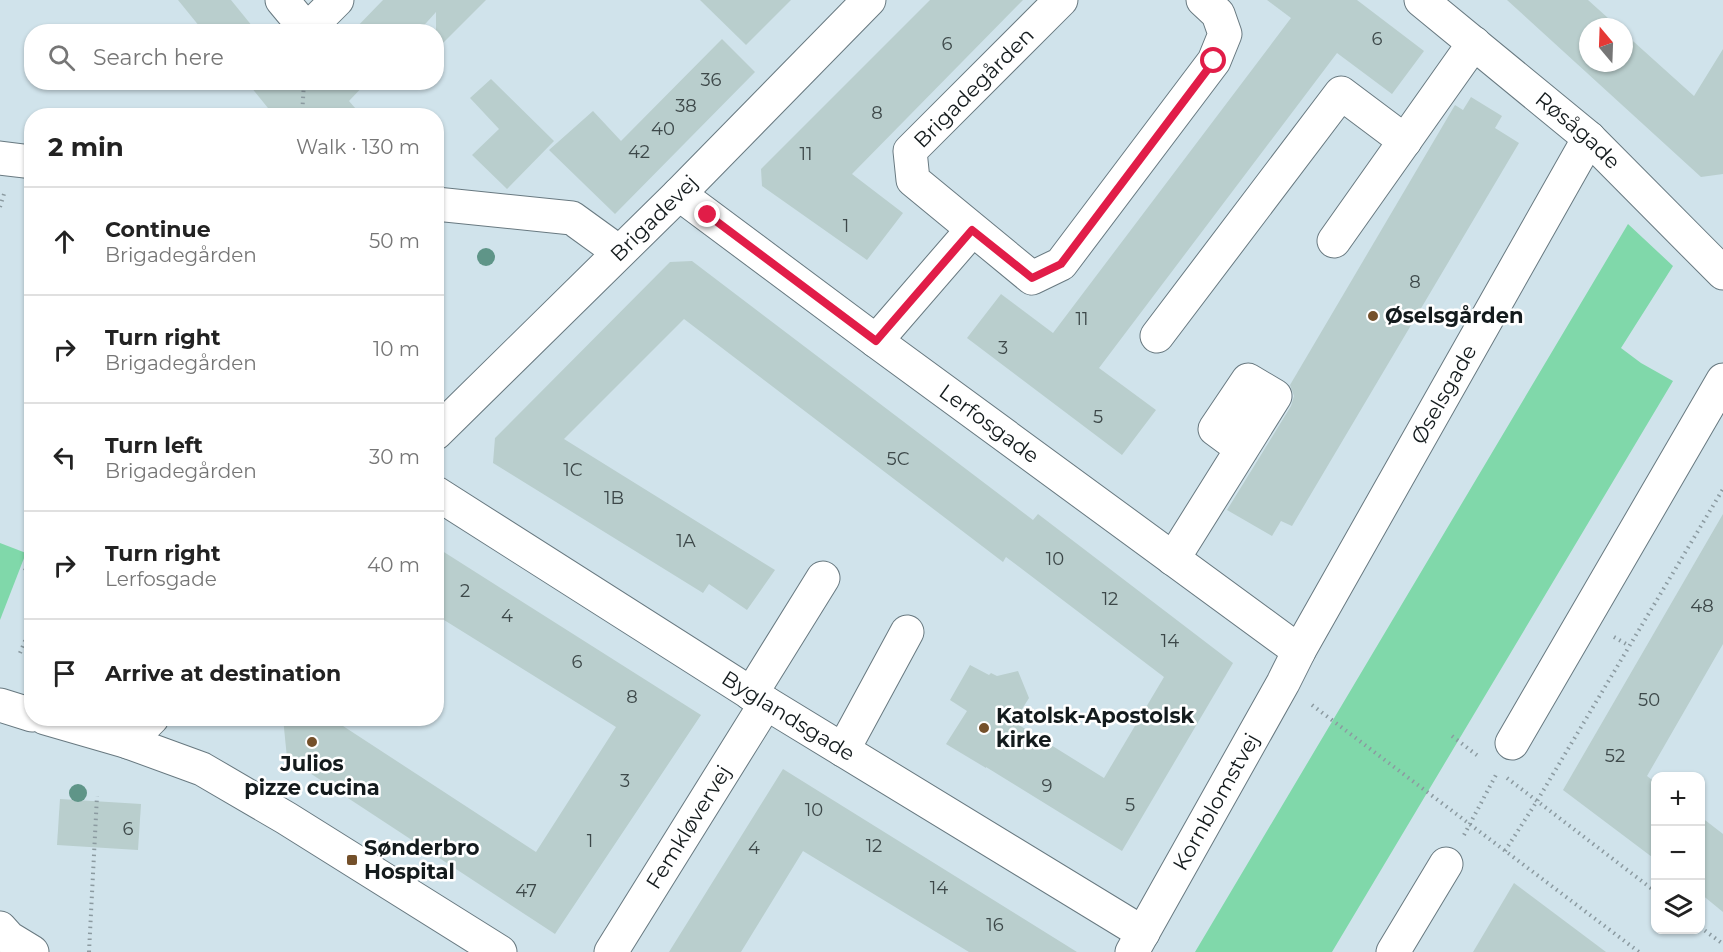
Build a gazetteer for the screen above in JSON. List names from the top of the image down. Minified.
{"streets":{"street":["Brigadegården","Røsågade","Brigadevej","Øselsgade","Lerfosgade","Byglandsgade","Kornblomstvej","Femkløvervej"]},"crossings":[["Røsågade","Øselsgade"],["Brigadevej","Lerfosgade"],["Øselsgade","Lerfosgade"],["Øselsgade","Kornblomstvej"],["Lerfosgade","Kornblomstvej"],["Byglandsgade","Kornblomstvej"],["Byglandsgade","Femkløvervej"]],"places":{"other":["Øselsgården","Katolsk-Apostolsk kirke","Julios pizze cucina"],"transit":["Sønderbro Hospital"]},"house_numbers":["6","6","36","38","8","40","42","11","1","8","11","3","5","5C","1C","1B","1A","10","2","12","48","4","14","6","8","50","52","3","9","5","10","6","1","12","4","14","47","16"],"north":"top","page":{"search":"Search here","heading":["2 min","Walk · 130 m"],"list":[["Continue","Brigadegården","50 m"],["Turn right","Brigadegården","10 m"],["Turn left","Brigadegården","30 m"],["Turn right","Lerfosgade","40 m"],"Arrive at destination"],"map_buttons":["+","−"]}}
